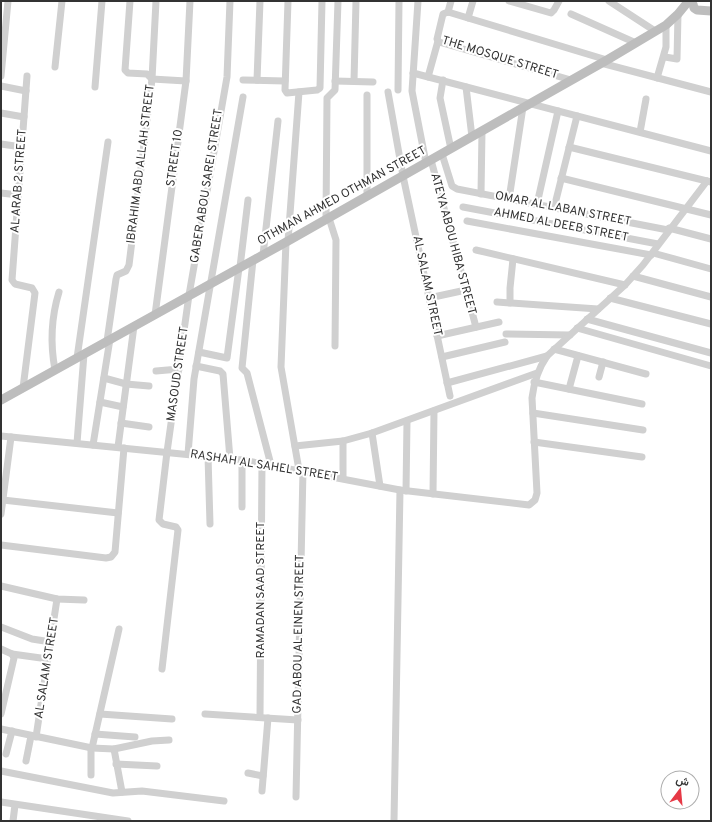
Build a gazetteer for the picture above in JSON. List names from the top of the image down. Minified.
{"streets":{"street":["THE MOSQUE STREET","STREET 10","IBRAHIM ABD ALLAH STREET","AL ARAB 2 STREET","GABER ABOU SAREI STREET","OTHMAN AHMED OTHMAN STREET","OMAR AL LABAN STREET","AHMED AL DEEB STREET","ATEYA ABOU HIBA STREET","AL SALAM STREET","MASOUD STREET","RASHAH AL SAHEL STREET","RAMADAN SAAD STREET","GAD ABOU AL EINEN STREET"]},"crossings":[["THE MOSQUE STREET","OTHMAN AHMED OTHMAN STREET"],["STREET 10","OTHMAN AHMED OTHMAN STREET"],["IBRAHIM ABD ALLAH STREET","OTHMAN AHMED OTHMAN STREET"],["IBRAHIM ABD ALLAH STREET","RASHAH AL SAHEL STREET"],["AL ARAB 2 STREET","OTHMAN AHMED OTHMAN STREET"],["GABER ABOU SAREI STREET","OTHMAN AHMED OTHMAN STREET"],["GABER ABOU SAREI STREET","MASOUD STREET"],["OTHMAN AHMED OTHMAN STREET","OMAR AL LABAN STREET"],["OTHMAN AHMED OTHMAN STREET","ATEYA ABOU HIBA STREET"],["OTHMAN AHMED OTHMAN STREET","AL SALAM STREET"],["OTHMAN AHMED OTHMAN STREET","MASOUD STREET"],["OTHMAN AHMED OTHMAN STREET","GAD ABOU AL EINEN STREET"],["MASOUD STREET","RASHAH AL SAHEL STREET"],["RASHAH AL SAHEL STREET","RAMADAN SAAD STREET"],["RASHAH AL SAHEL STREET","GAD ABOU AL EINEN STREET"]],"north":"top"}
